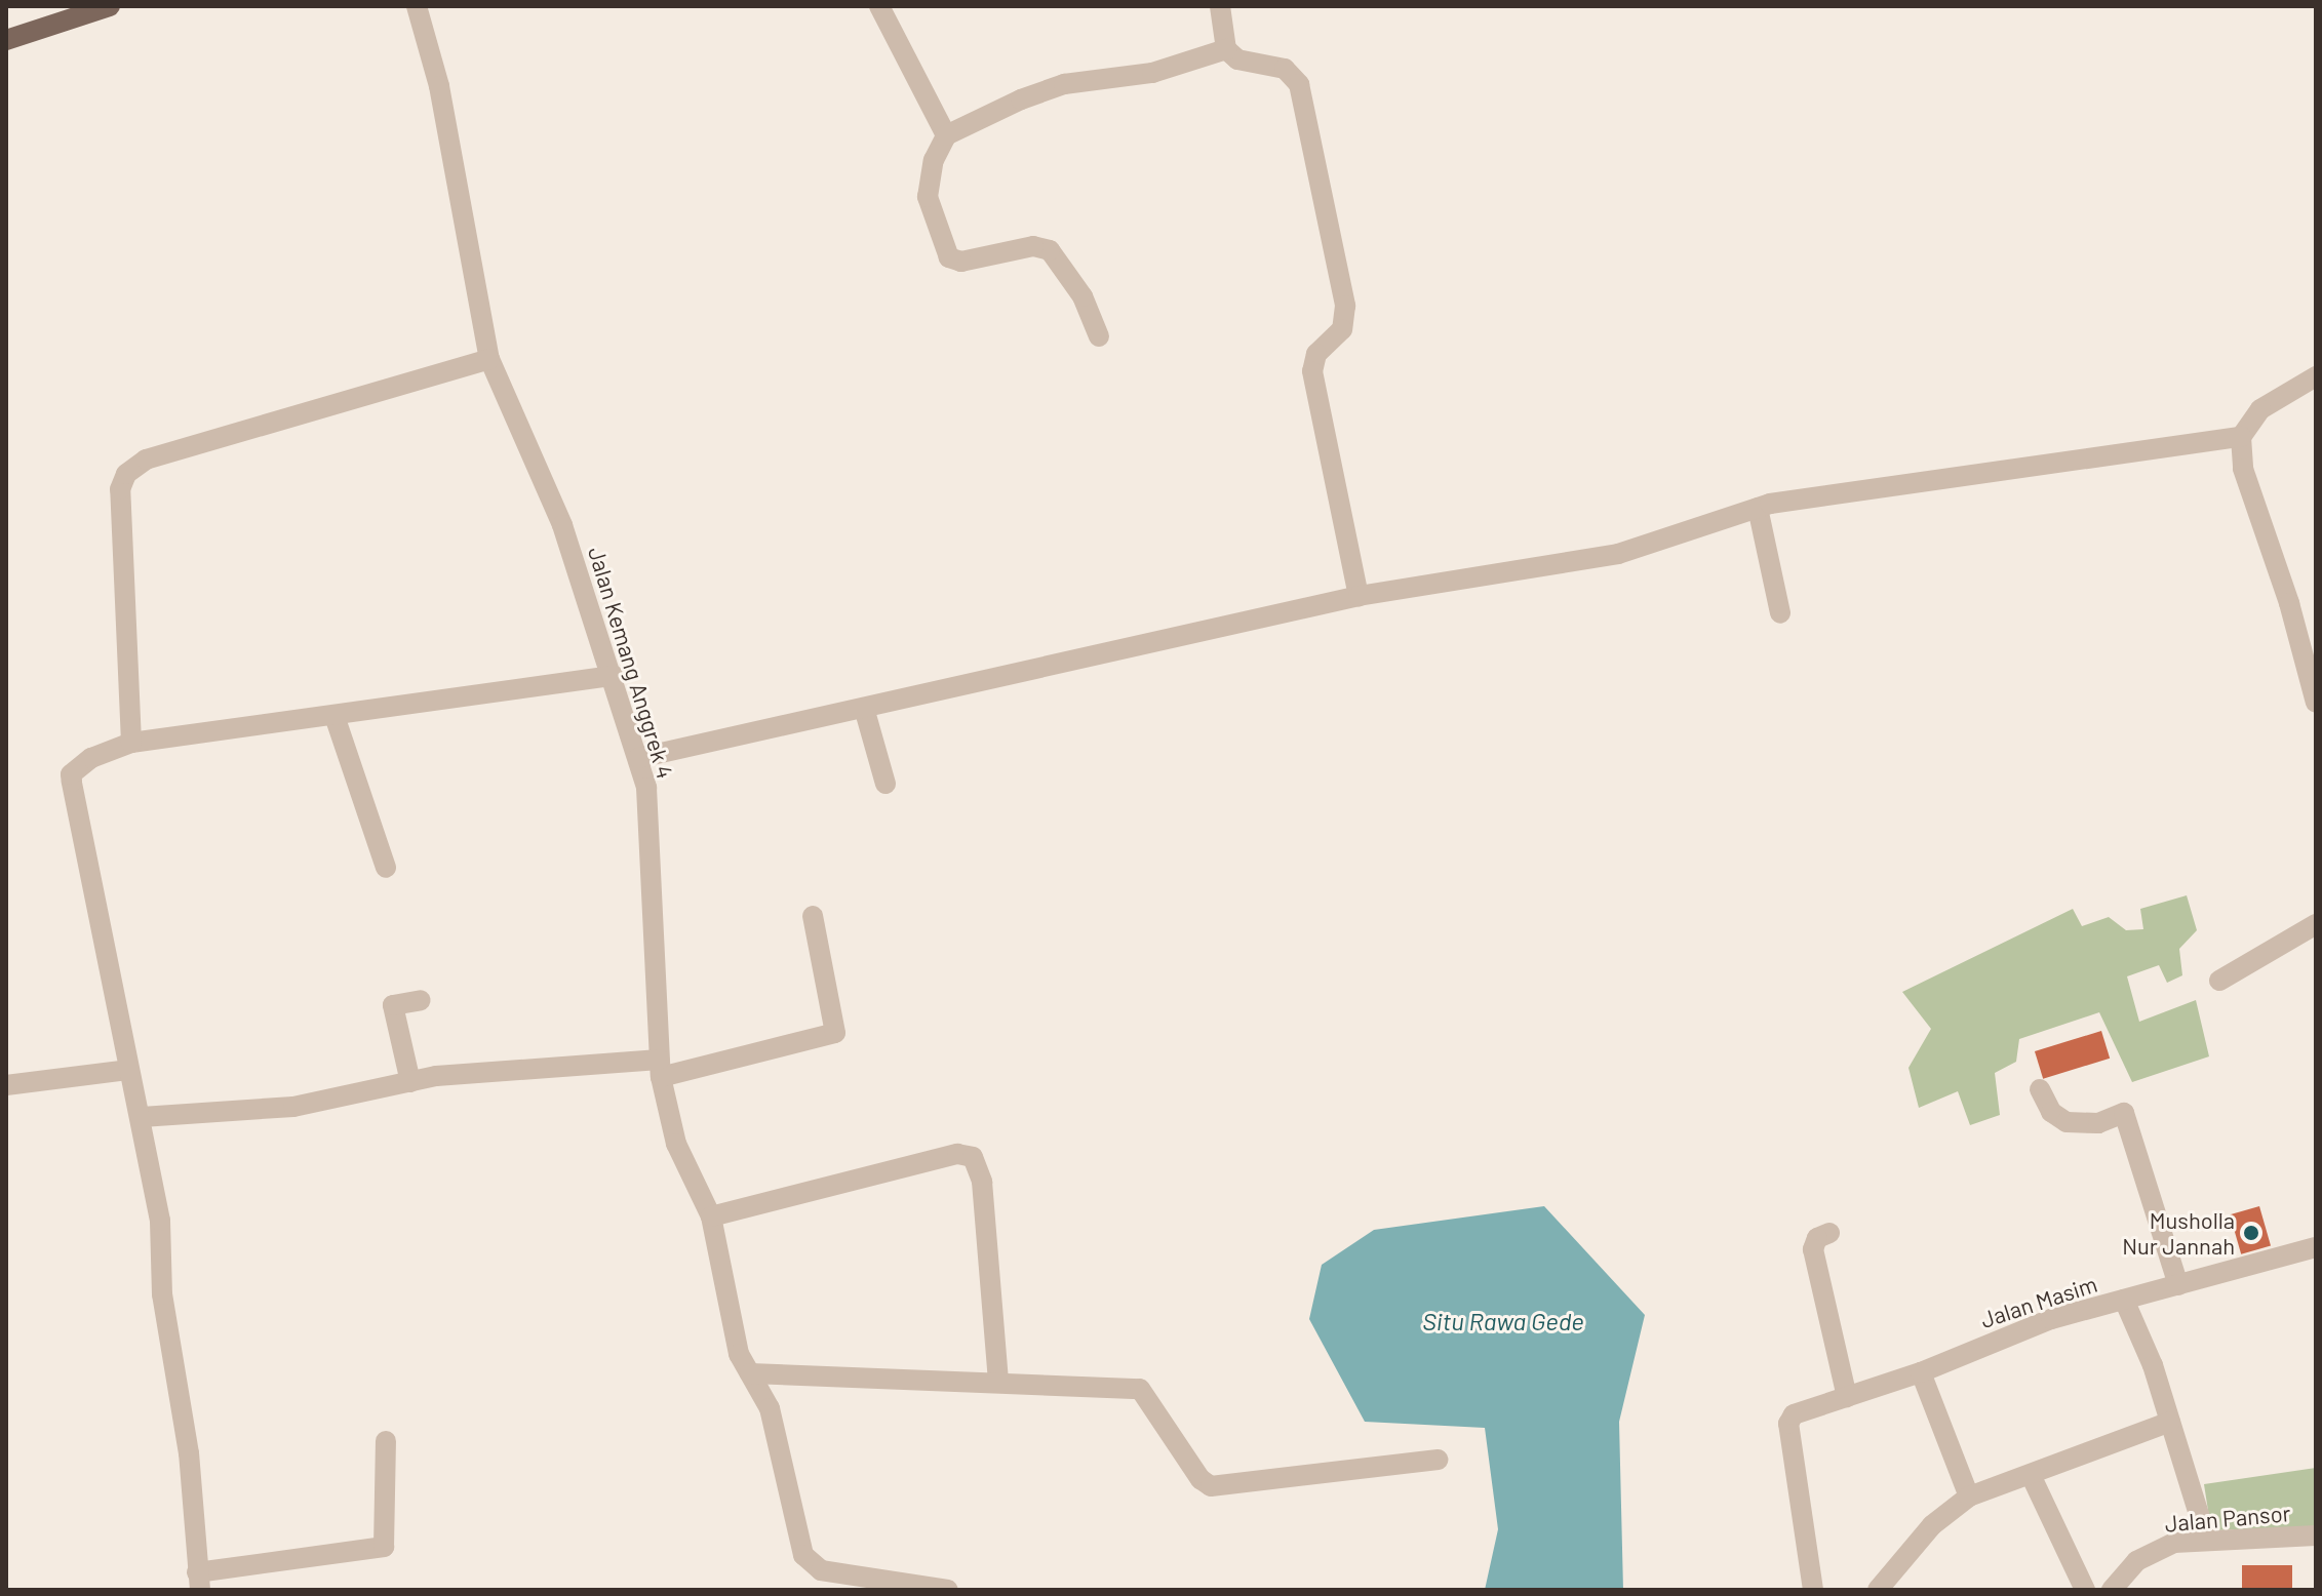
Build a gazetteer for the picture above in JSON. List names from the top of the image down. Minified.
{"streets":{"street":["Jalan Kemang Anggrek 4","Jalan Masim","Jalan Pansor"]},"water":["Situ Rawa Gede"],"places":["Musholla Nur Jannah"]}
